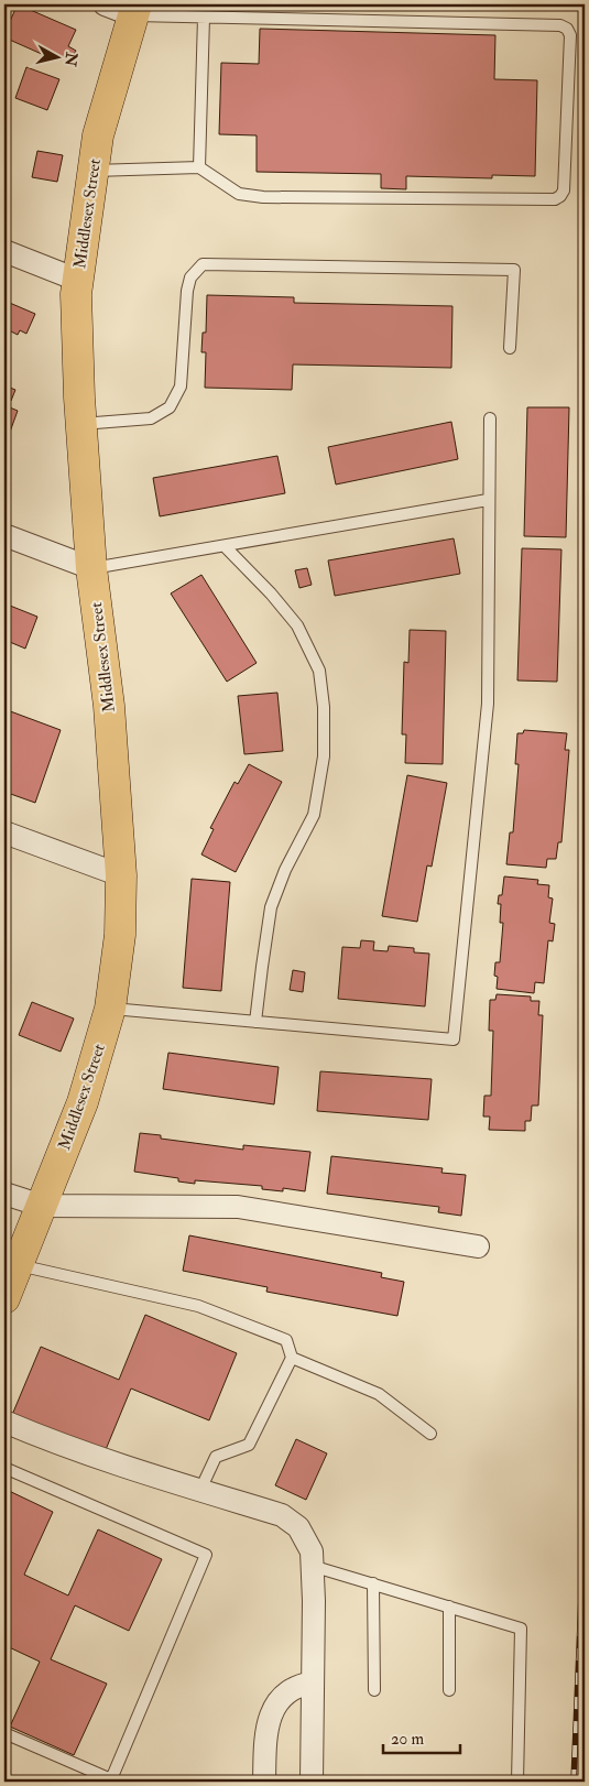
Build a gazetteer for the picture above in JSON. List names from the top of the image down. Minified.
{"streets":{"main road":["Middlesex Street"]},"scale_bar":"20 m","north":"right"}
